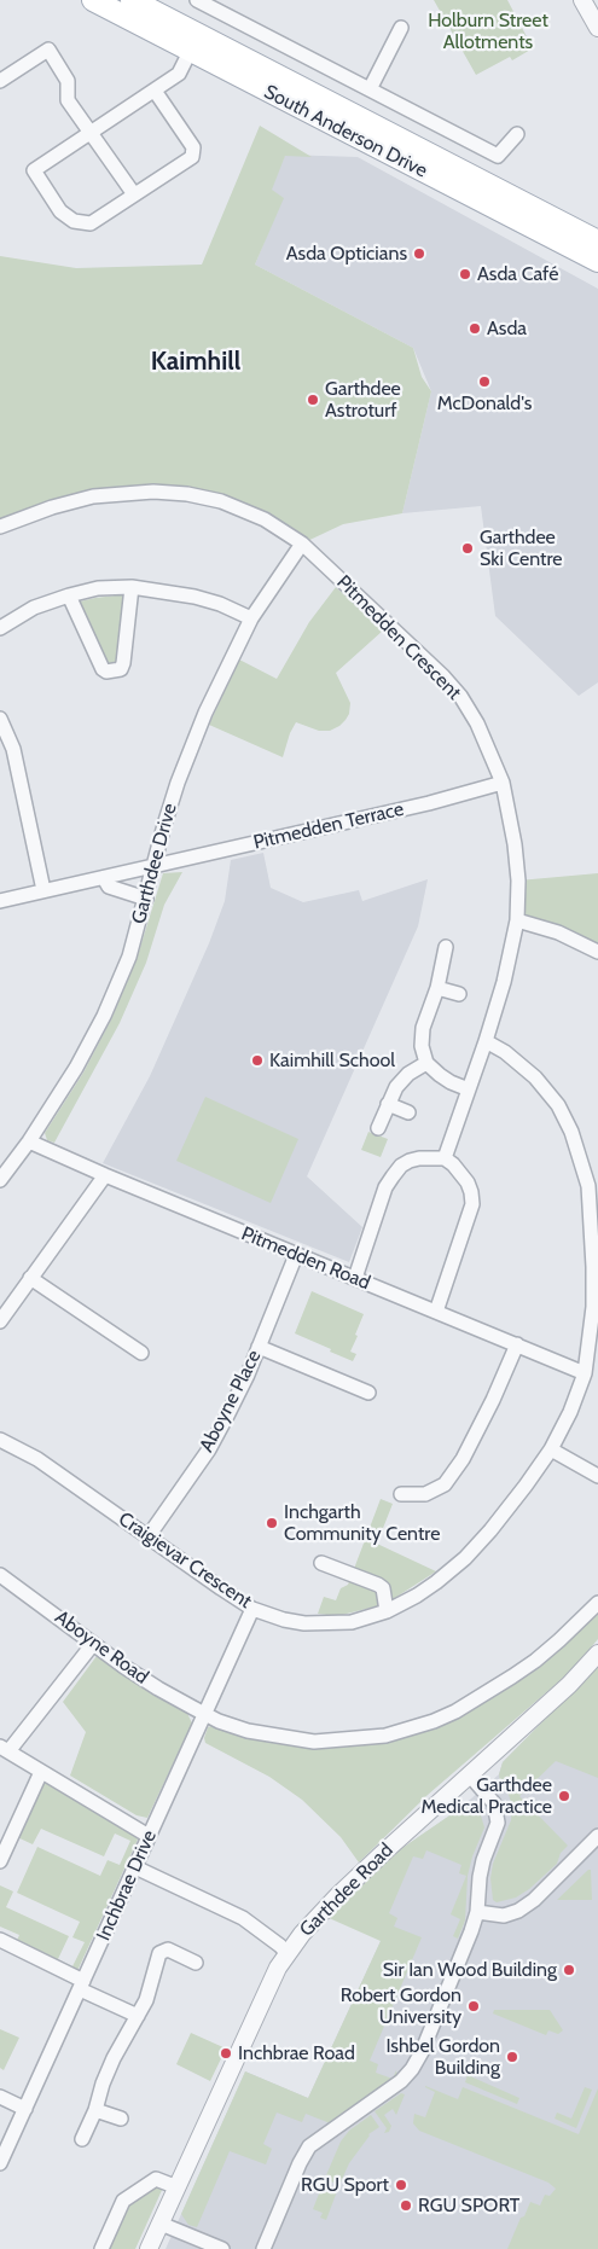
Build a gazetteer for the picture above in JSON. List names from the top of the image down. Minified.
{"streets":{"main road":["South Anderson Drive"],"street":["Pitmedden Crescent","Pitmedden Terrace","Garthdee Drive","Pitmedden Road","Aboyne Place","Craigievar Crescent","Aboyne Road","Inchbrae Drive","Garthdee Road"]},"crossings":[["Pitmedden Crescent","Pitmedden Terrace"],["Pitmedden Crescent","Garthdee Drive"],["Pitmedden Crescent","Craigievar Crescent"],["Pitmedden Terrace","Garthdee Drive"],["Garthdee Drive","Pitmedden Road"],["Pitmedden Road","Aboyne Place"],["Pitmedden Road","Craigievar Crescent"],["Aboyne Place","Craigievar Crescent"],["Craigievar Crescent","Inchbrae Drive"],["Aboyne Road","Inchbrae Drive"]],"districts":["Kaimhill"],"parks":["Holburn Street Allotments"],"places":["Asda Opticians","Asda Café","Asda","McDonald's","Garthdee Astroturf","Garthdee Ski Centre","Kaimhill School","Inchgarth Community Centre","Garthdee Medical Practice","Sir Ian Wood Building","Robert Gordon University","Inchbrae Road","Ishbel Gordon Building","RGU Sport","RGU SPORT"]}
